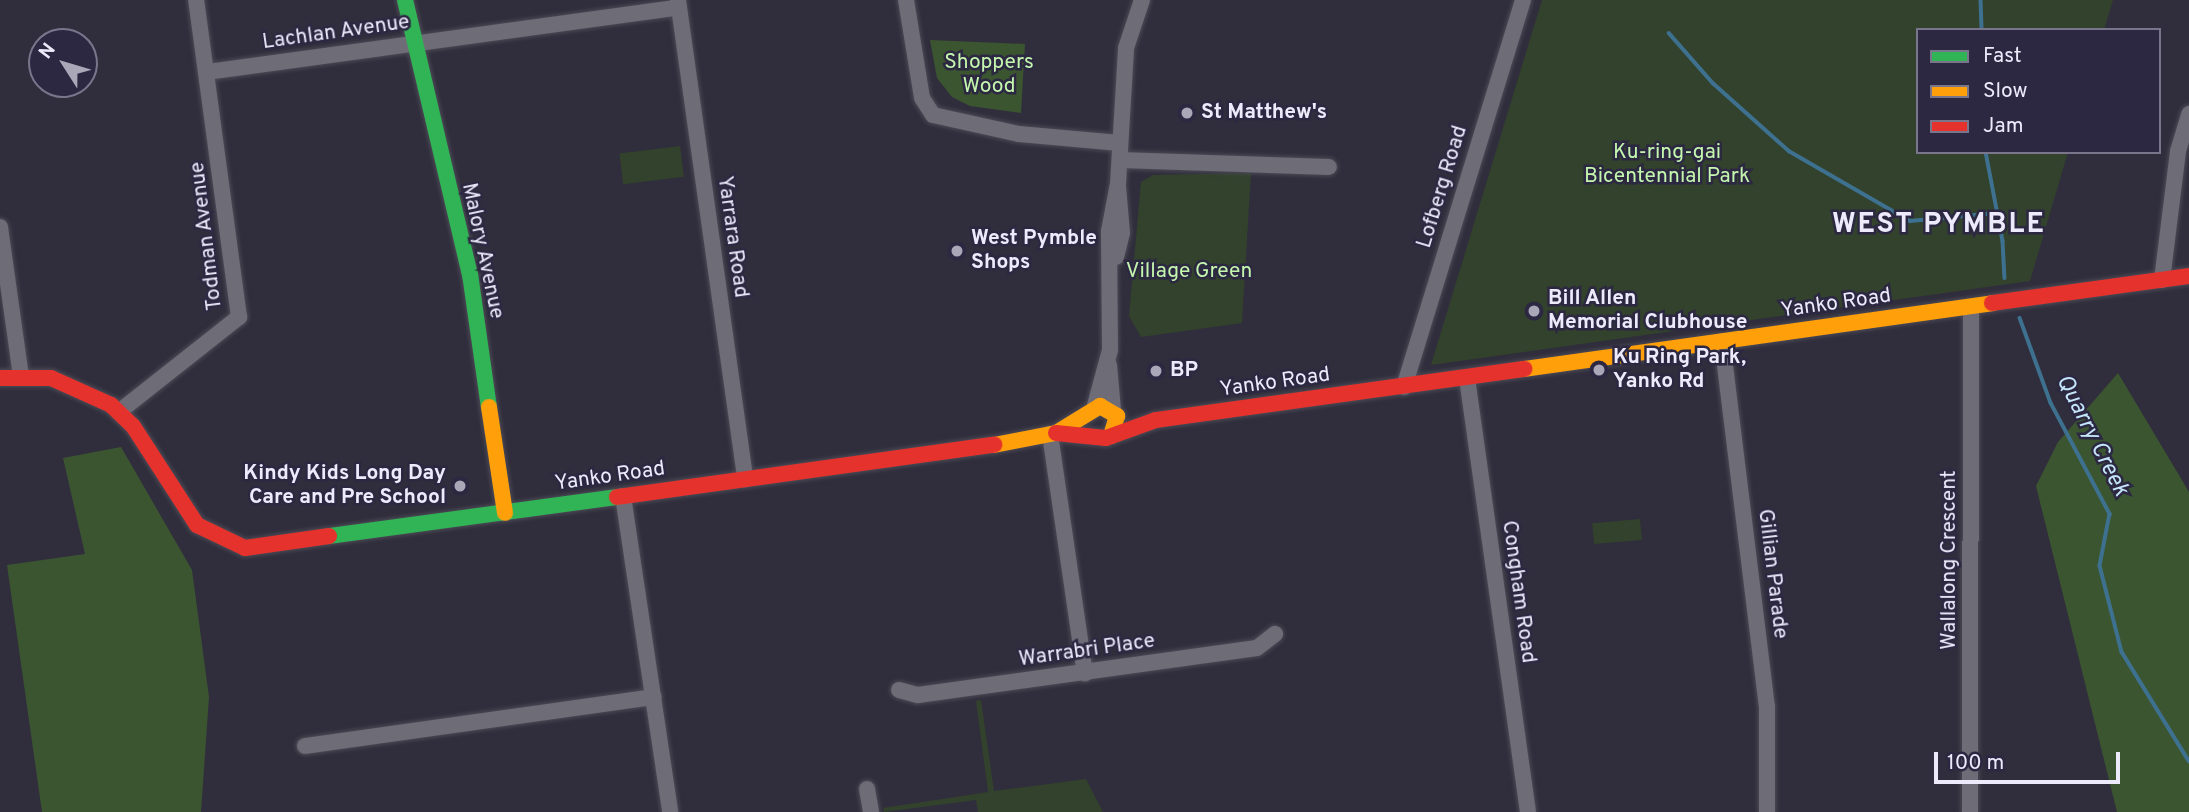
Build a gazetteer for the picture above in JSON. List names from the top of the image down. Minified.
{"streets":{"main road":["Malory Avenue","Yanko Road"],"street":["Lachlan Avenue","Lofberg Road","Todman Avenue","Yarrara Road","Wallalong Crescent","Gillian Parade","Congham Road","Warrabri Place"]},"crossings":[["Lachlan Avenue","Todman Avenue"],["Lachlan Avenue","Yarrara Road"],["Lachlan Avenue","Malory Avenue"],["Lofberg Road","Yanko Road"],["Todman Avenue","Yanko Road"],["Yarrara Road","Yanko Road"],["Malory Avenue","Yanko Road"],["Yanko Road","Wallalong Crescent"],["Yanko Road","Gillian Parade"],["Yanko Road","Congham Road"]],"districts":["WEST PYMBLE"],"water":["Quarry Creek"],"parks":["Shoppers Wood","Ku-ring-gai Bicentennial Park","Village Green"],"places":["St Matthew's","West Pymble Shops","Bill Allen Memorial Clubhouse","Ku Ring Park, Yanko Rd","BP","Kindy Kids Long Day Care and Pre School"],"legend":["Fast","Slow","Jam"],"scale_bar":"100 m","north":"top left"}
